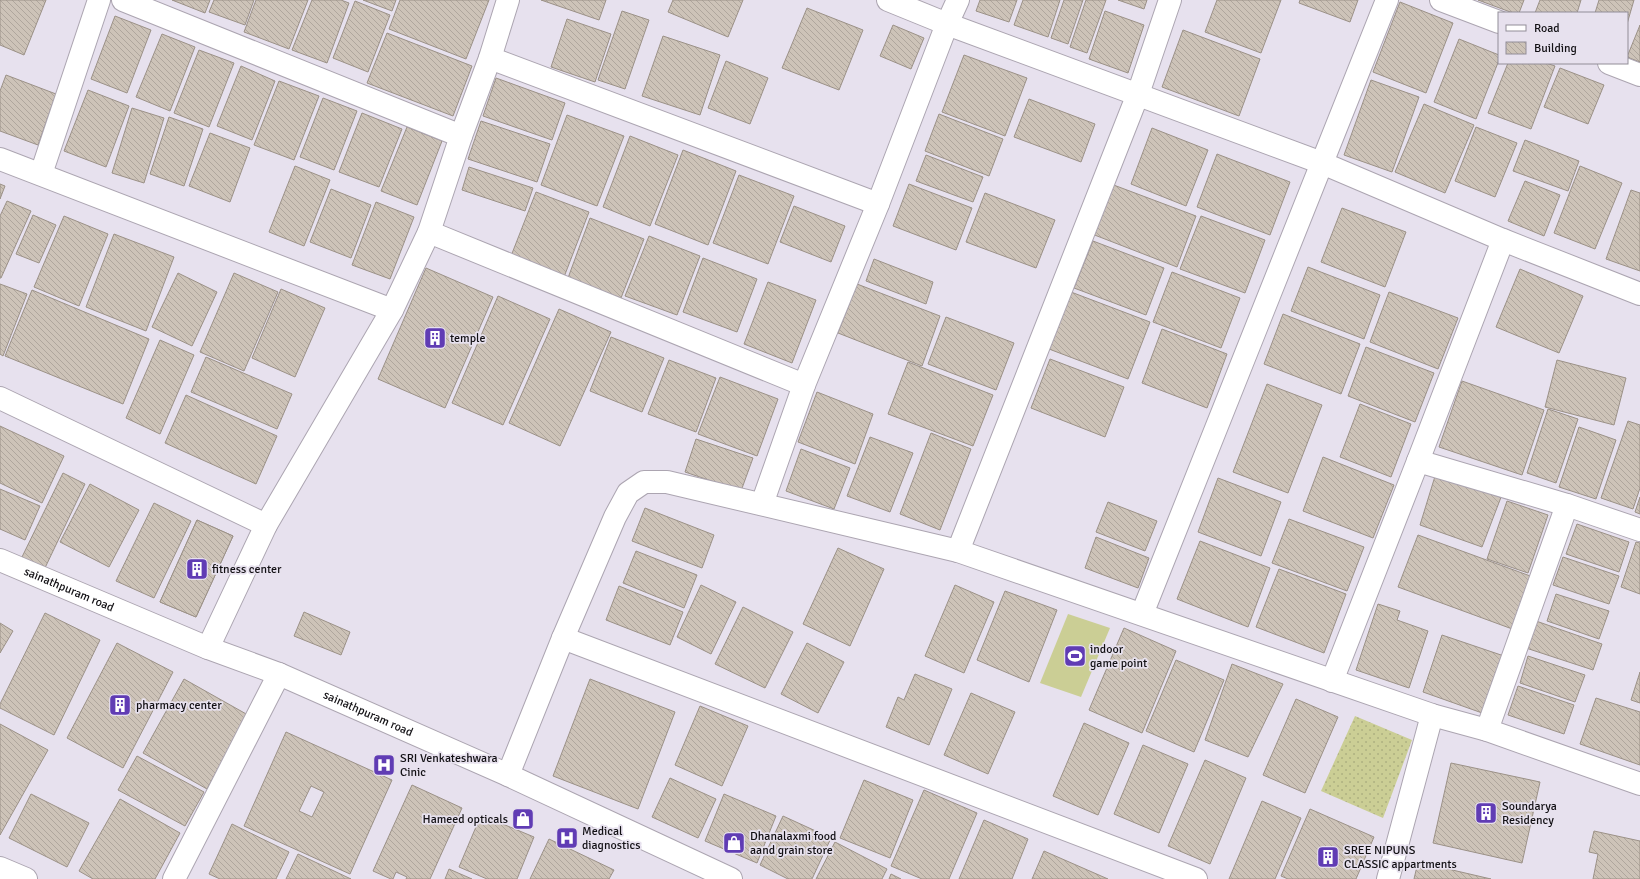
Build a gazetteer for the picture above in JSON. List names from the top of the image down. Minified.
{"streets":{"street":["sainathpuram road"]},"places":{"building":["temple","fitness center","pharmacy center","Soundarya Residency","SREE NIPUNS CLASSIC appartments"],"sports":["indoor game point"],"hospital":["SRI Venkateshwara Cinic","Medical diagnostics"],"shop":["Hameed opticals","Dhanalaxmi food aand grain store"]},"legend":["Road","Building"]}
